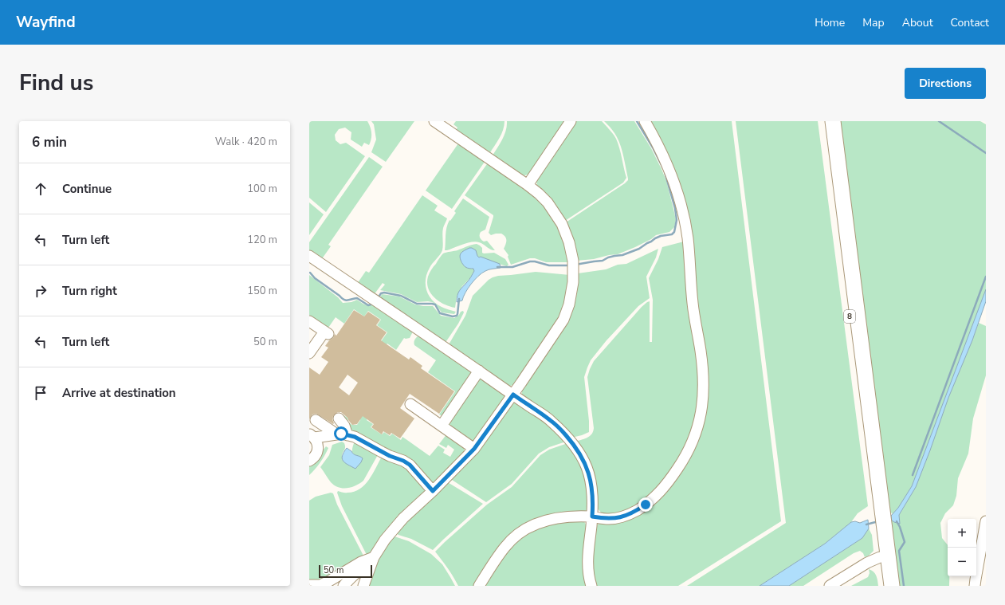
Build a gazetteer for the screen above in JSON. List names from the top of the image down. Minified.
{"streets":{"highway":["8"]},"scale_bar":"50 m","page":{"header":"Wayfind","nav":["Home","Map","About","Contact"],"title":"Find us","buttons":"Directions","heading":["6 min","Walk · 420 m"],"list":[["Continue","100 m"],["Turn left","120 m"],["Turn right","150 m"],["Turn left","50 m"],"Arrive at destination"],"map_buttons":["+","−"],"scale":"50 m"}}
